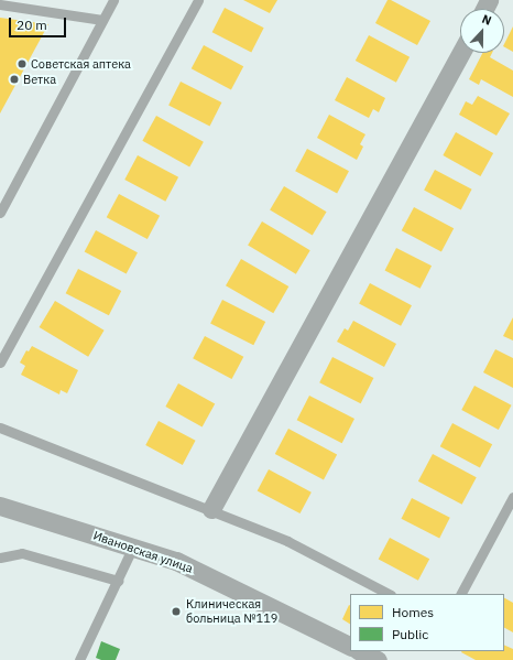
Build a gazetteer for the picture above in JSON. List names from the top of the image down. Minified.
{"streets":{"street":["Ивановская улица"]},"places":["Советская аптека","Ветка","Клиническая больница №119"],"legend":["Homes","Public"],"scale_bar":"20 m","north":"top"}
